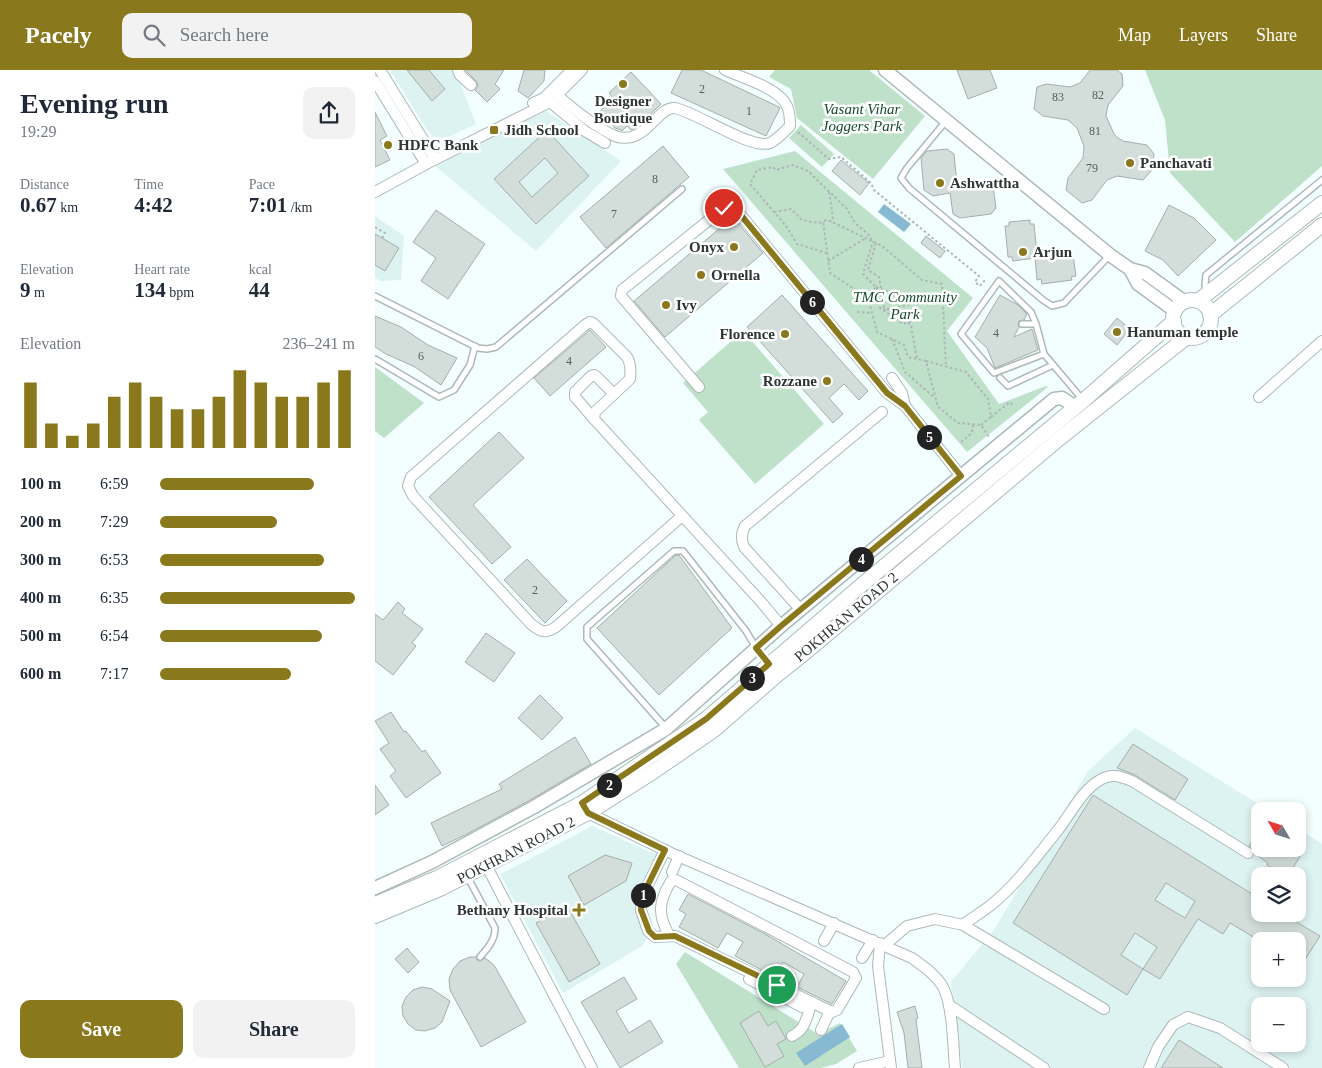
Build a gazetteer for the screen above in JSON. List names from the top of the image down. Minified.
{"streets":{"main road":["POKHRAN ROAD 2"]},"parks":["Vasant Vihar Joggers Park","TMC Community Park"],"places":{"other":["Designer Boutique","HDFC Bank","Panchavati","Ashwattha","Onyx","Arjun","Ornella","Ivy","Hanuman temple","Florence","Rozzane"],"transit":["Jidh School"],"health":["Bethany Hospital"]},"house_numbers":["2","82","83","1","81","79","8","7","4","6","4","2"],"north":"top left","page":{"header":"Pacely","search":"Search here","nav":["Map","Layers","Share"],"heading":["Evening run","19:29"],"stats":[["Distance","0.67 km"],["Time","4:42"],["Pace","7:01 /km"],["Elevation","9 m"],["Heart rate","134 bpm"],["kcal","44"]],"pins":["6","5","4","3","2","1"],"chart":["Elevation","236–241 m"],"list":[{"name":"100 m","note":"6:59"},{"name":"200 m","note":"7:29"},{"name":"300 m","note":"6:53"},{"name":"400 m","note":"6:35"},{"name":"500 m","note":"6:54"},{"name":"600 m","note":"7:17"}],"map_buttons":["+","−"],"buttons":["Save","Share"]}}
